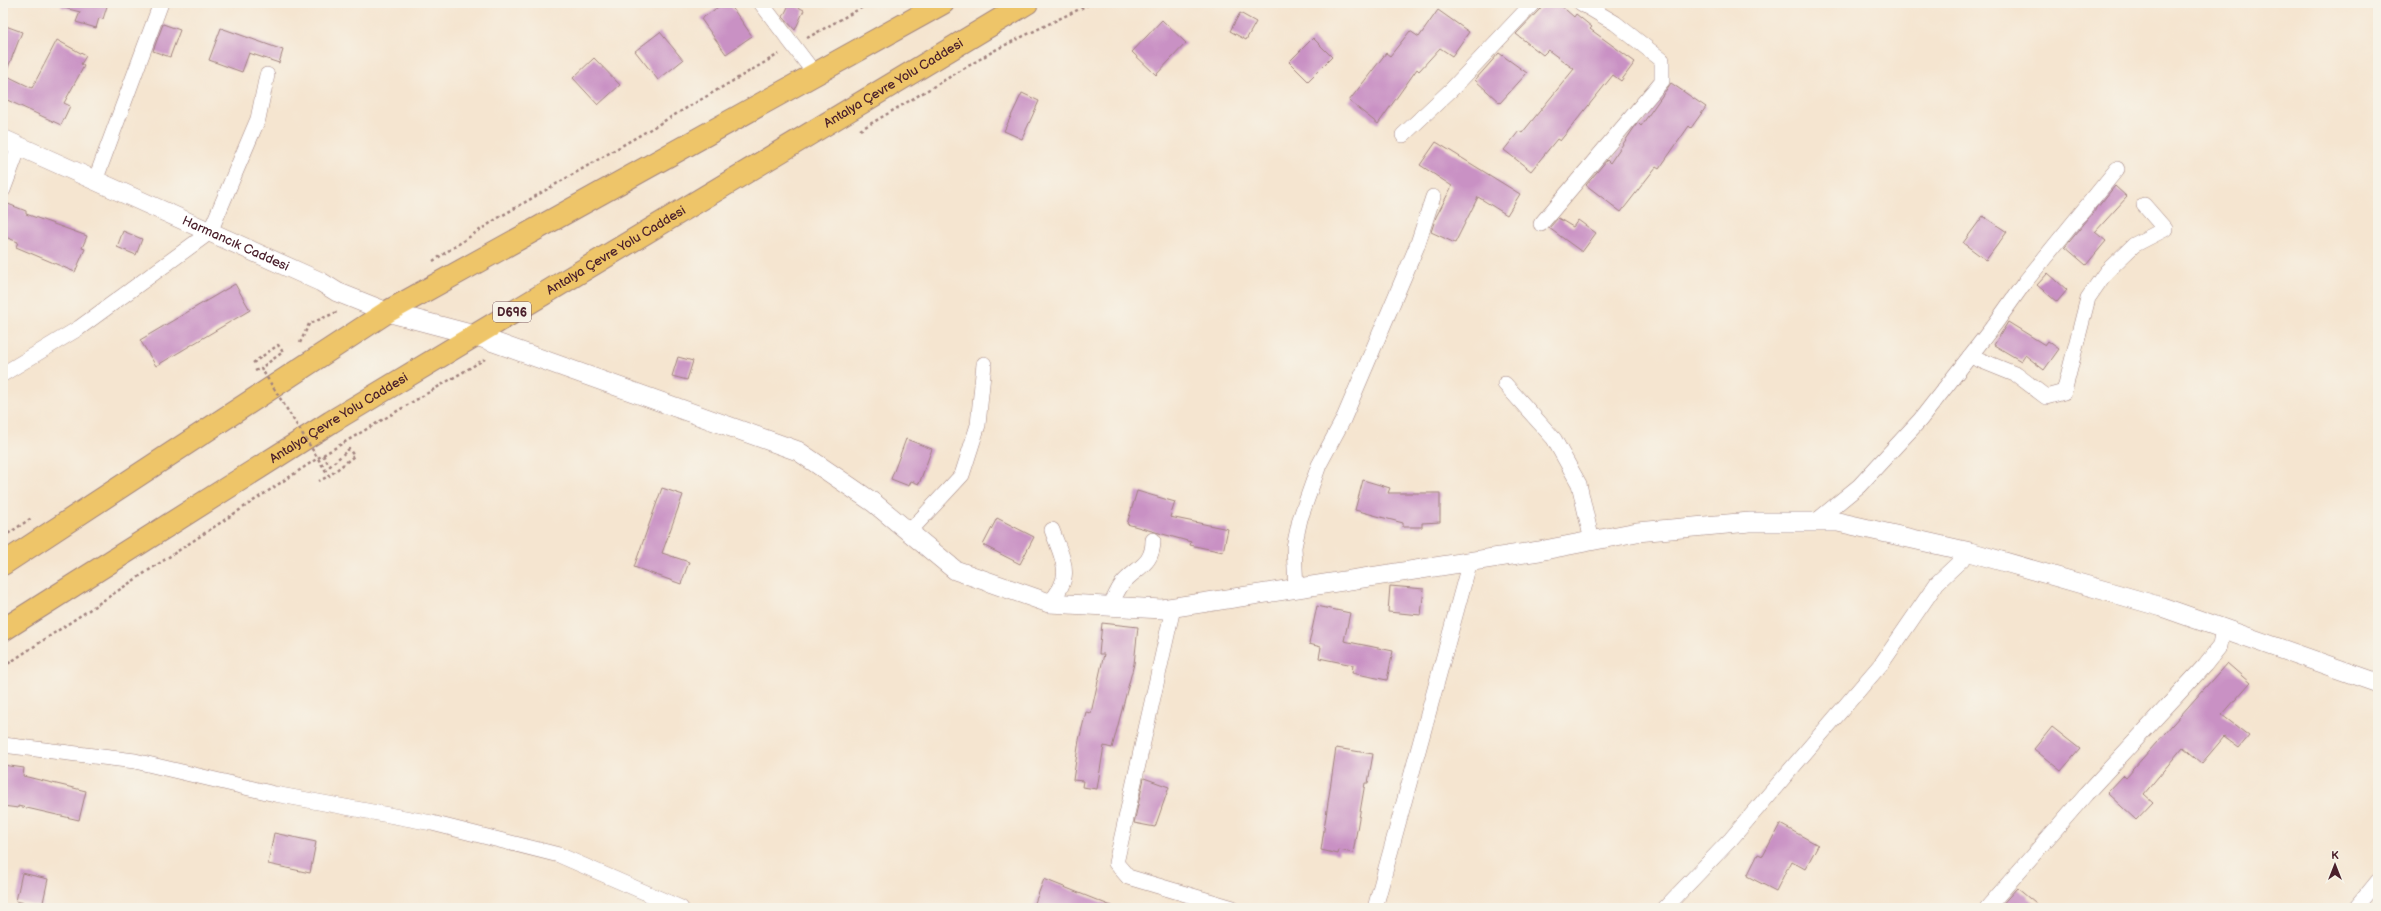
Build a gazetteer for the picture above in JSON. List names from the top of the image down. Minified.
{"streets":{"highway":["Antalya Çevre Yolu Caddesi","D696"],"street":["Harmancık Caddesi"]},"crossings":[["Antalya Çevre Yolu Caddesi","Harmancık Caddesi"]],"north":"top"}
